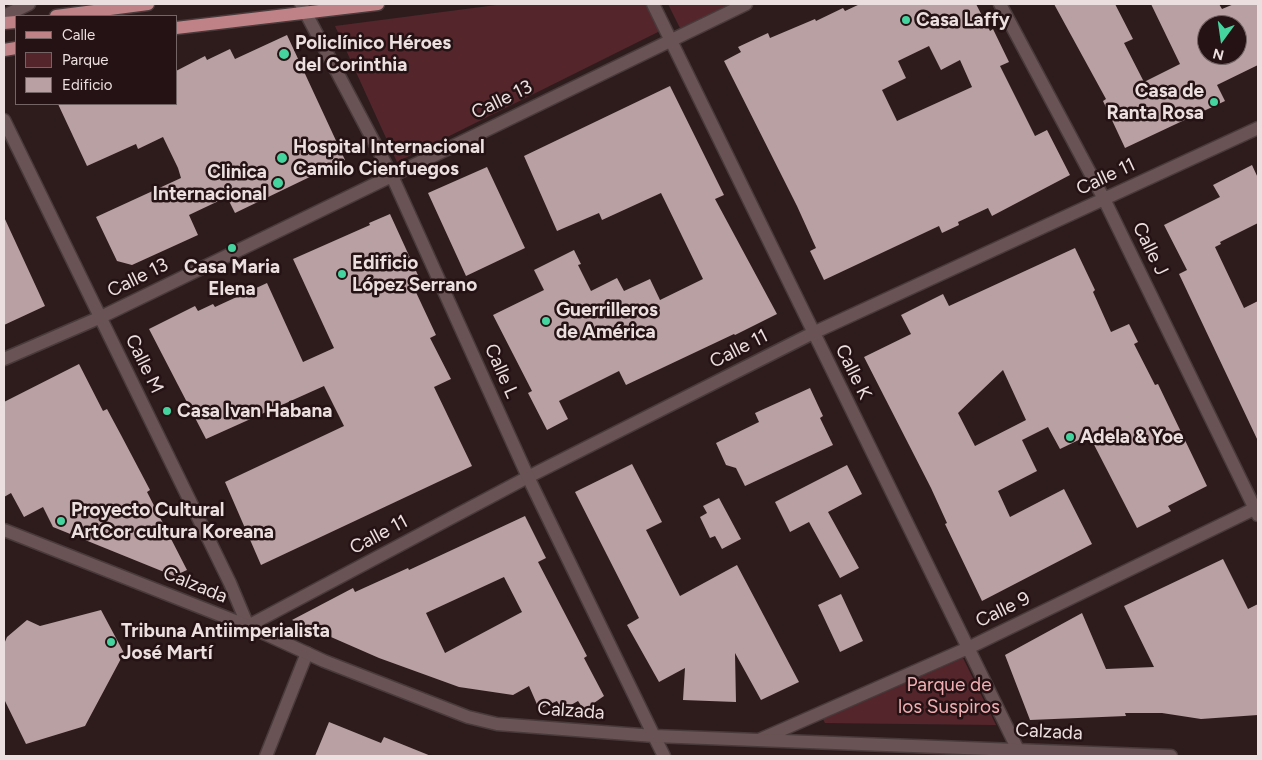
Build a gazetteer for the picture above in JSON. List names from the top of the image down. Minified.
{"streets":{"street":["Calle 13","Calle 11","Calle J","Calle M","Calle L","Calle K","Calzada","Calle 9"]},"crossings":[["Calle 13","Calle M"],["Calle 13","Calle L"],["Calle 13","Calle K"],["Calle 11","Calle J"],["Calle 11","Calle M"],["Calle 11","Calle L"],["Calle 11","Calle K"],["Calle 11","Calzada"],["Calle J","Calle 9"],["Calle M","Calzada"],["Calle L","Calzada"],["Calle K","Calzada"],["Calle K","Calle 9"],["Calzada","Calle 9"]],"parks":["Parque de los Suspiros"],"places":["Casa Laffy","Policlínico Héroes del Corinthia","Casa de Ranta Rosa","Hospital Internacional Camilo Cienfuegos","Clinica Internacional","Casa Maria Elena","Edificio López Serrano","Guerrilleros de América","Casa Ivan Habana","Adela & Yoe","Proyecto Cultural ArtCor cultura Koreana","Tribuna Antiimperialista José Martí"],"legend":["Calle","Parque","Edificio"],"north":"bottom"}
